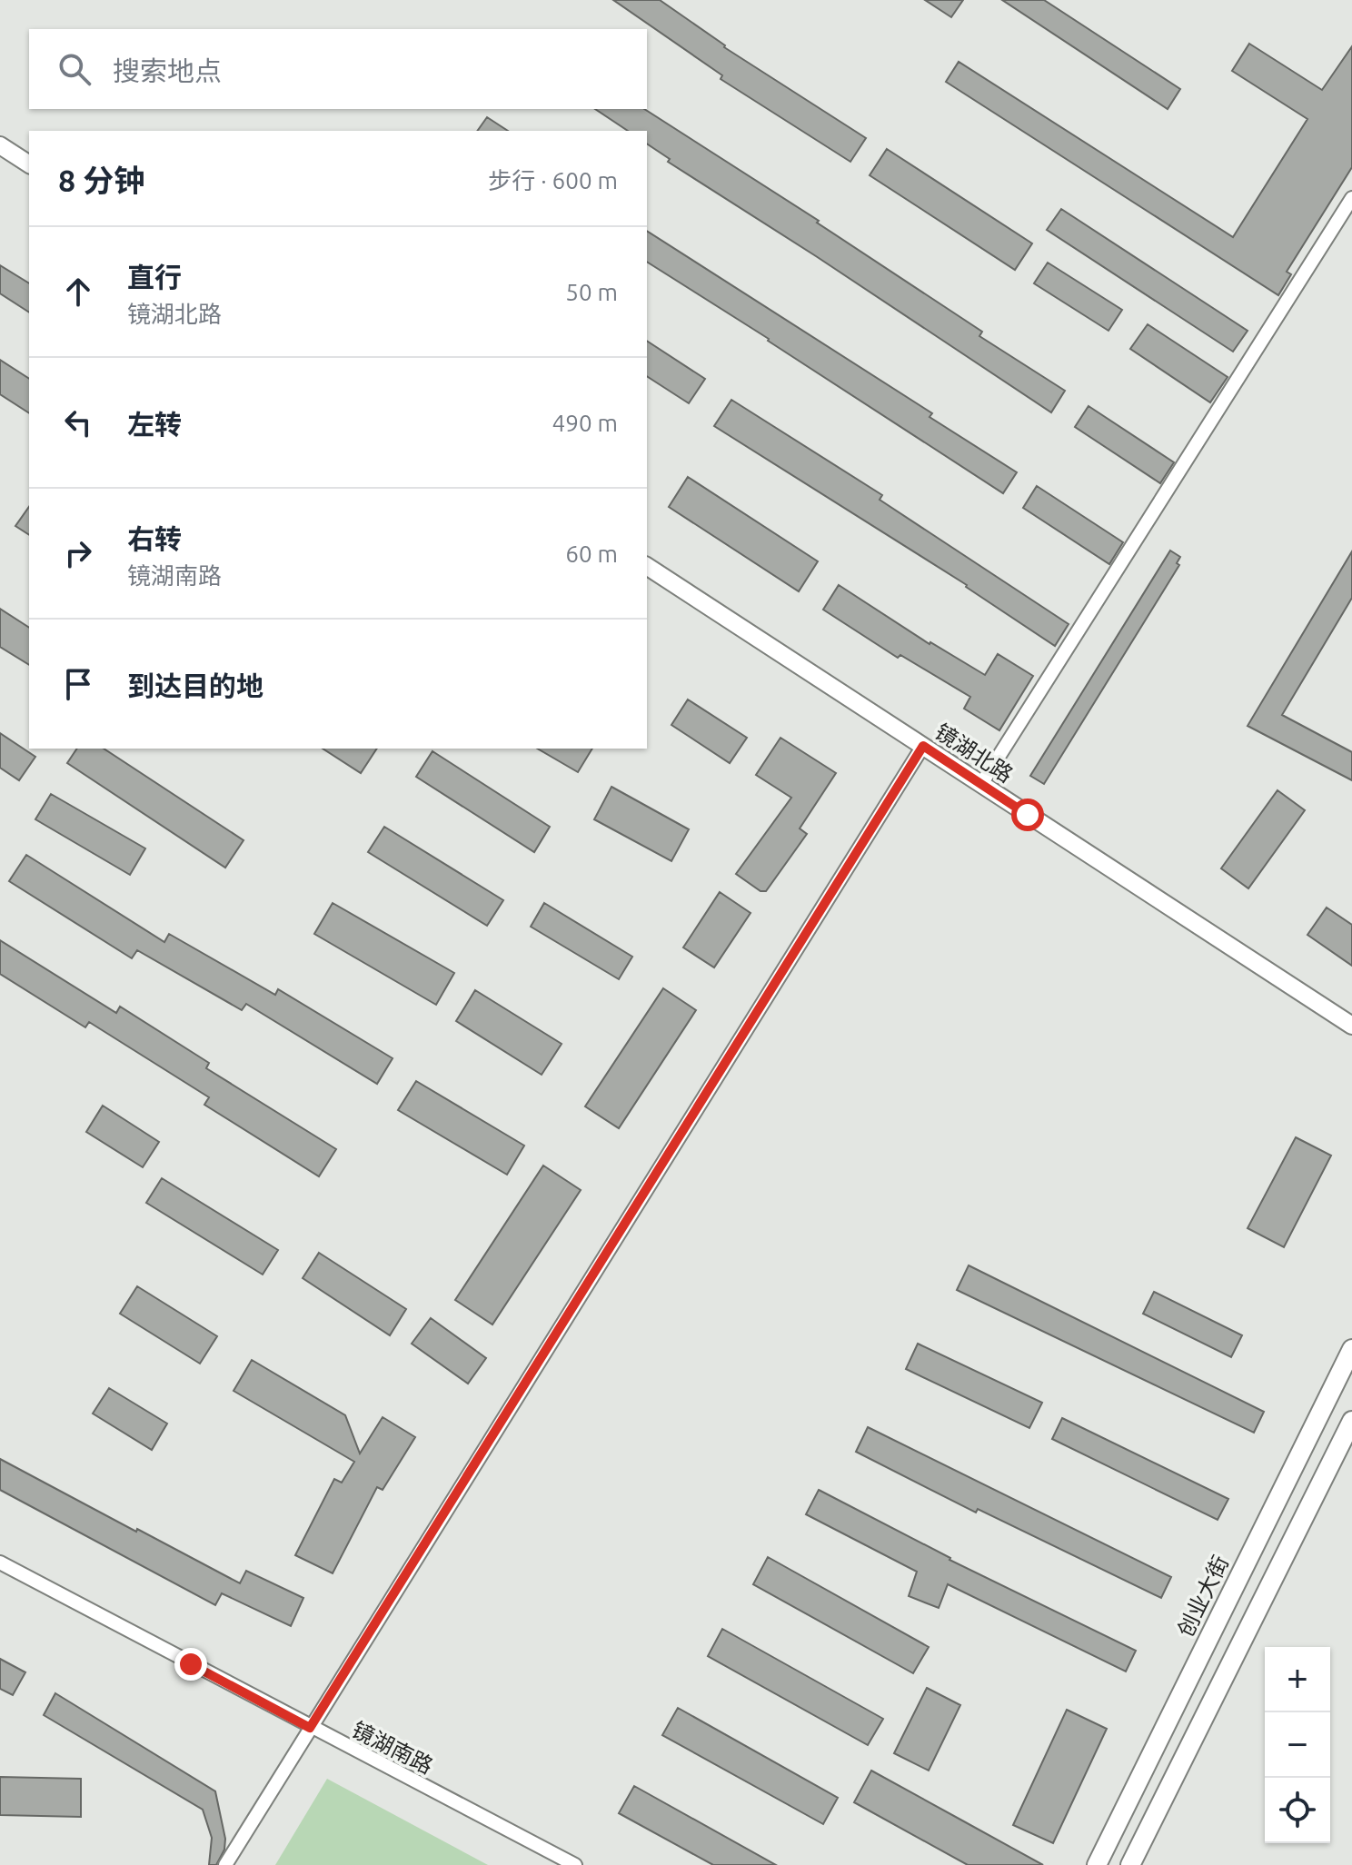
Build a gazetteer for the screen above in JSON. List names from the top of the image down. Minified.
{"streets":{"main road":["创业大街"],"street":["镜湖北路","镜湖南路"]},"page":{"search":"搜索地点","heading":["8 分钟","步行 · 600 m"],"list":[["直行","镜湖北路","50 m"],["左转","490 m"],["右转","镜湖南路","60 m"],"到达目的地"],"map_buttons":["+","−"]}}
